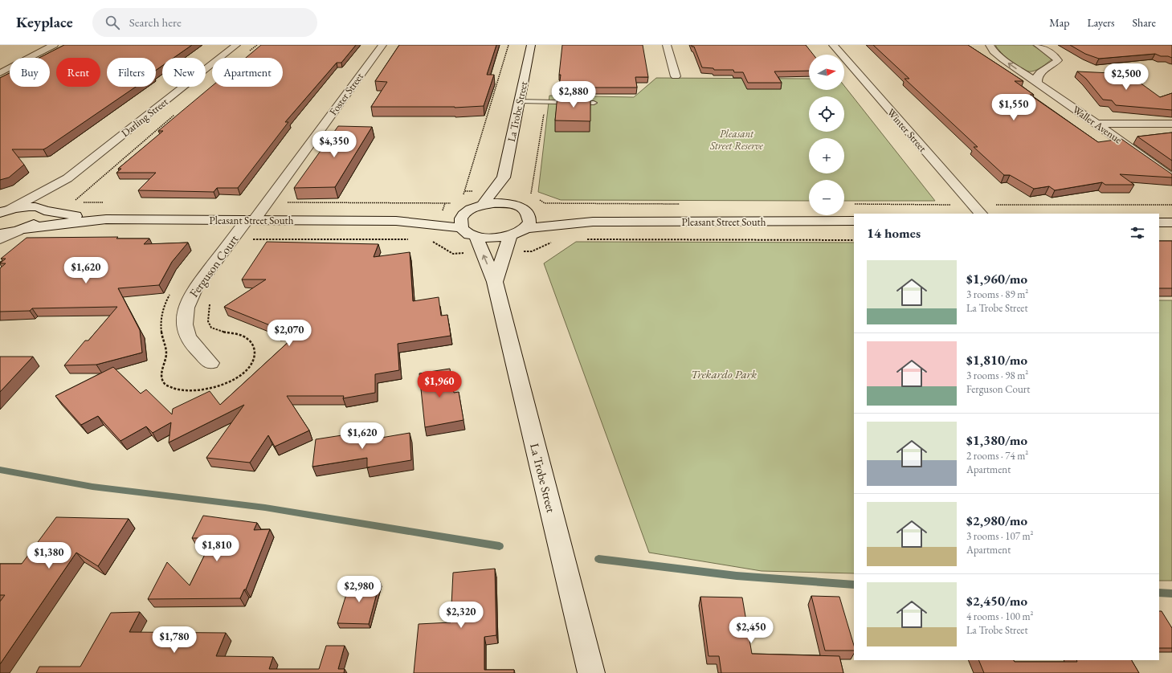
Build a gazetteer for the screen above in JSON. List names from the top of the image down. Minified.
{"streets":{"street":["Foster Street","La Trobe Street","Darling Street","Waller Avenue","Winter Street","Pleasant Street South","Ferguson Court"]},"crossings":[["Foster Street","Pleasant Street South"],["Foster Street","Ferguson Court"],["La Trobe Street","Pleasant Street South"],["Darling Street","Pleasant Street South"],["Pleasant Street South","Ferguson Court"]],"parks":["Pleasant Street Reserve","Trekardo Park"],"north":"right","page":{"header":"Keyplace","search":"Search here","nav":["Map","Layers","Share"],"map_buttons":["+","−"],"chip":["Buy","Rent","Filters","New","Apartment"],"price":["$2,500","$2,880","$1,550","$4,350","$1,620","$2,070","$1,960","$1,620","$1,810","$1,380","$2,980","$2,320","$2,450","$1,780"],"heading":"14 homes","list":[{"name":"$1,960/mo","note":"3 rooms · 89 m² · La Trobe Street"},{"name":"$1,810/mo","note":"3 rooms · 98 m² · Ferguson Court"},{"name":"$1,380/mo","note":"2 rooms · 74 m² · Apartment"},{"name":"$2,980/mo","note":"3 rooms · 107 m² · Apartment"},{"name":"$2,450/mo","note":"4 rooms · 100 m² · La Trobe Street"}]}}
